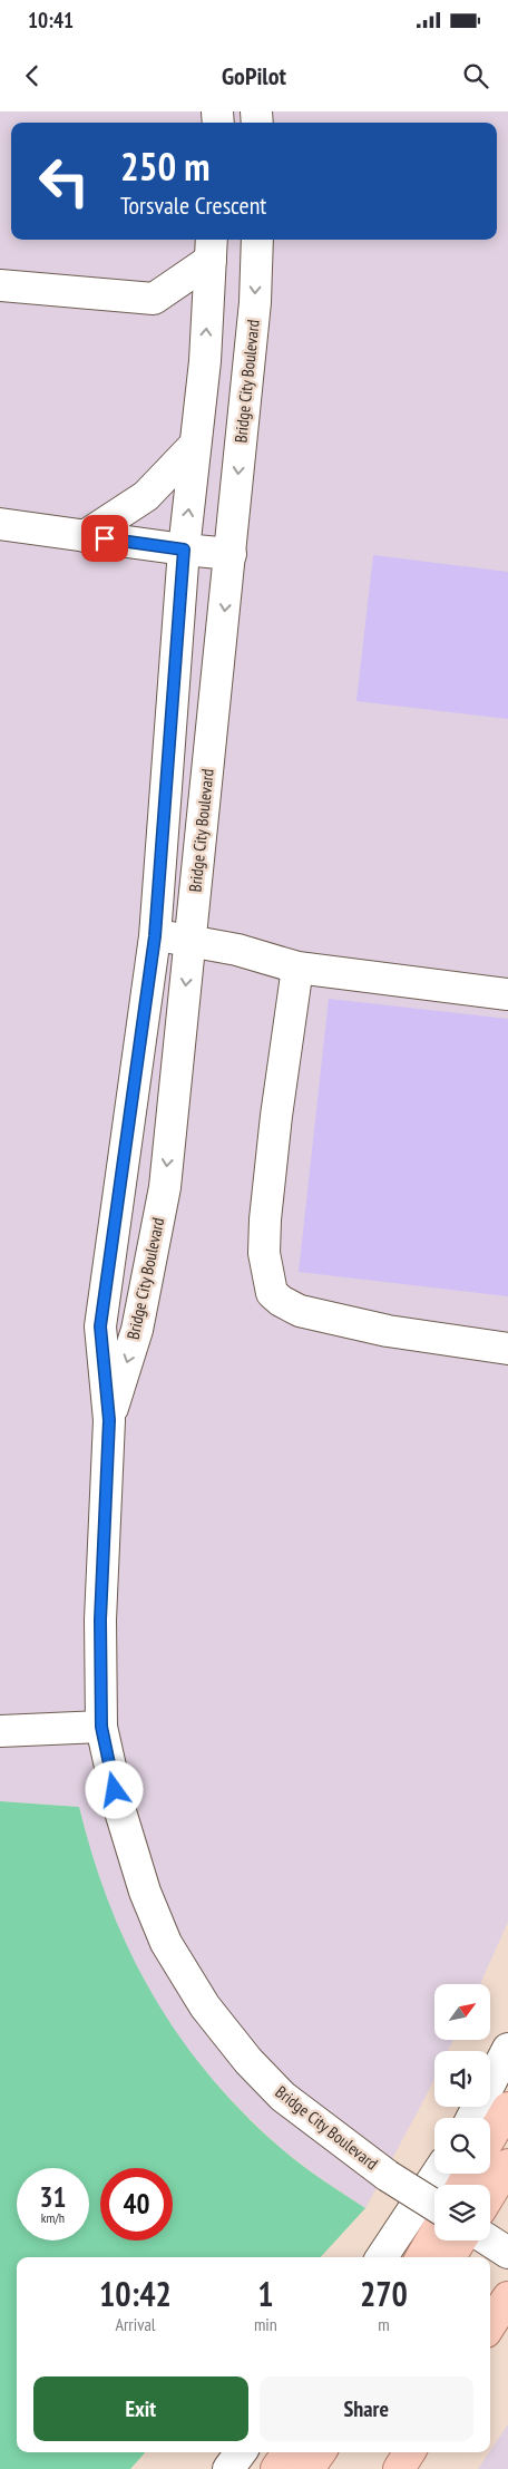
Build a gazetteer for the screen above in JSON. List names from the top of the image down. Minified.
{"streets":{"street":["Bridge City Boulevard"]},"north":"top right","page":{"status":"10:41","header":"GoPilot","turn":["250 m","Torsvale Crescent"],"speed":"31 km/h","limit":"40","eta":["10:42","Arrival","1","min","270","m"],"buttons":["Exit","Share"]}}
